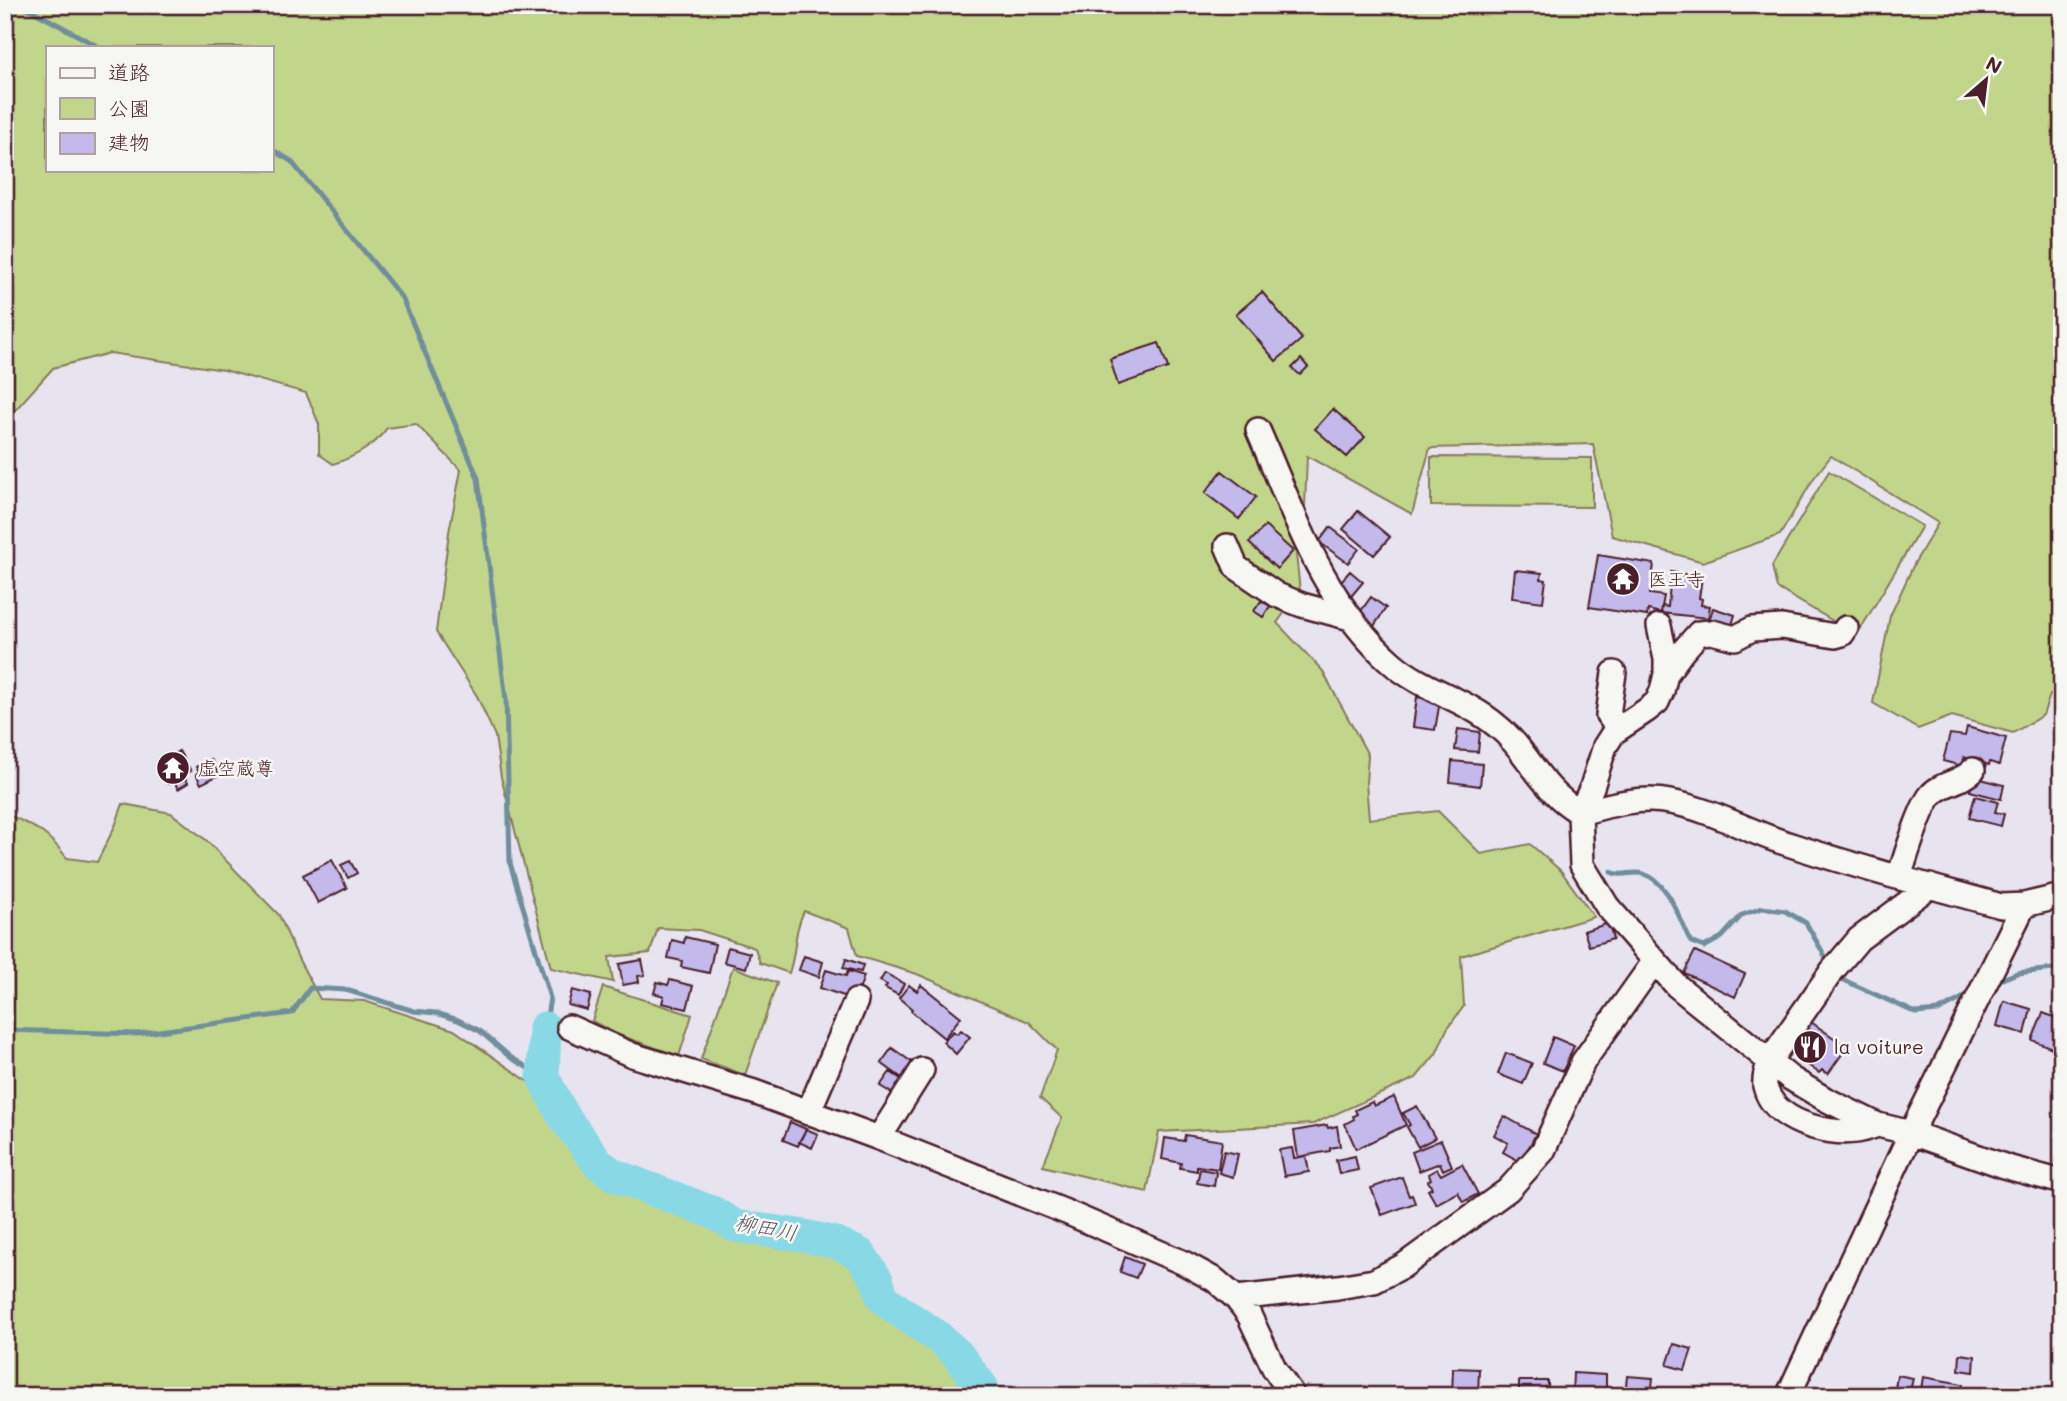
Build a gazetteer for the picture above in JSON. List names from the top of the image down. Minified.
{"water":["柳田川"],"places":{"temple":["医王寺","虚空蔵尊"],"restaurant":["la voiture"]},"legend":["道路","公園","建物"],"north":"top right"}
